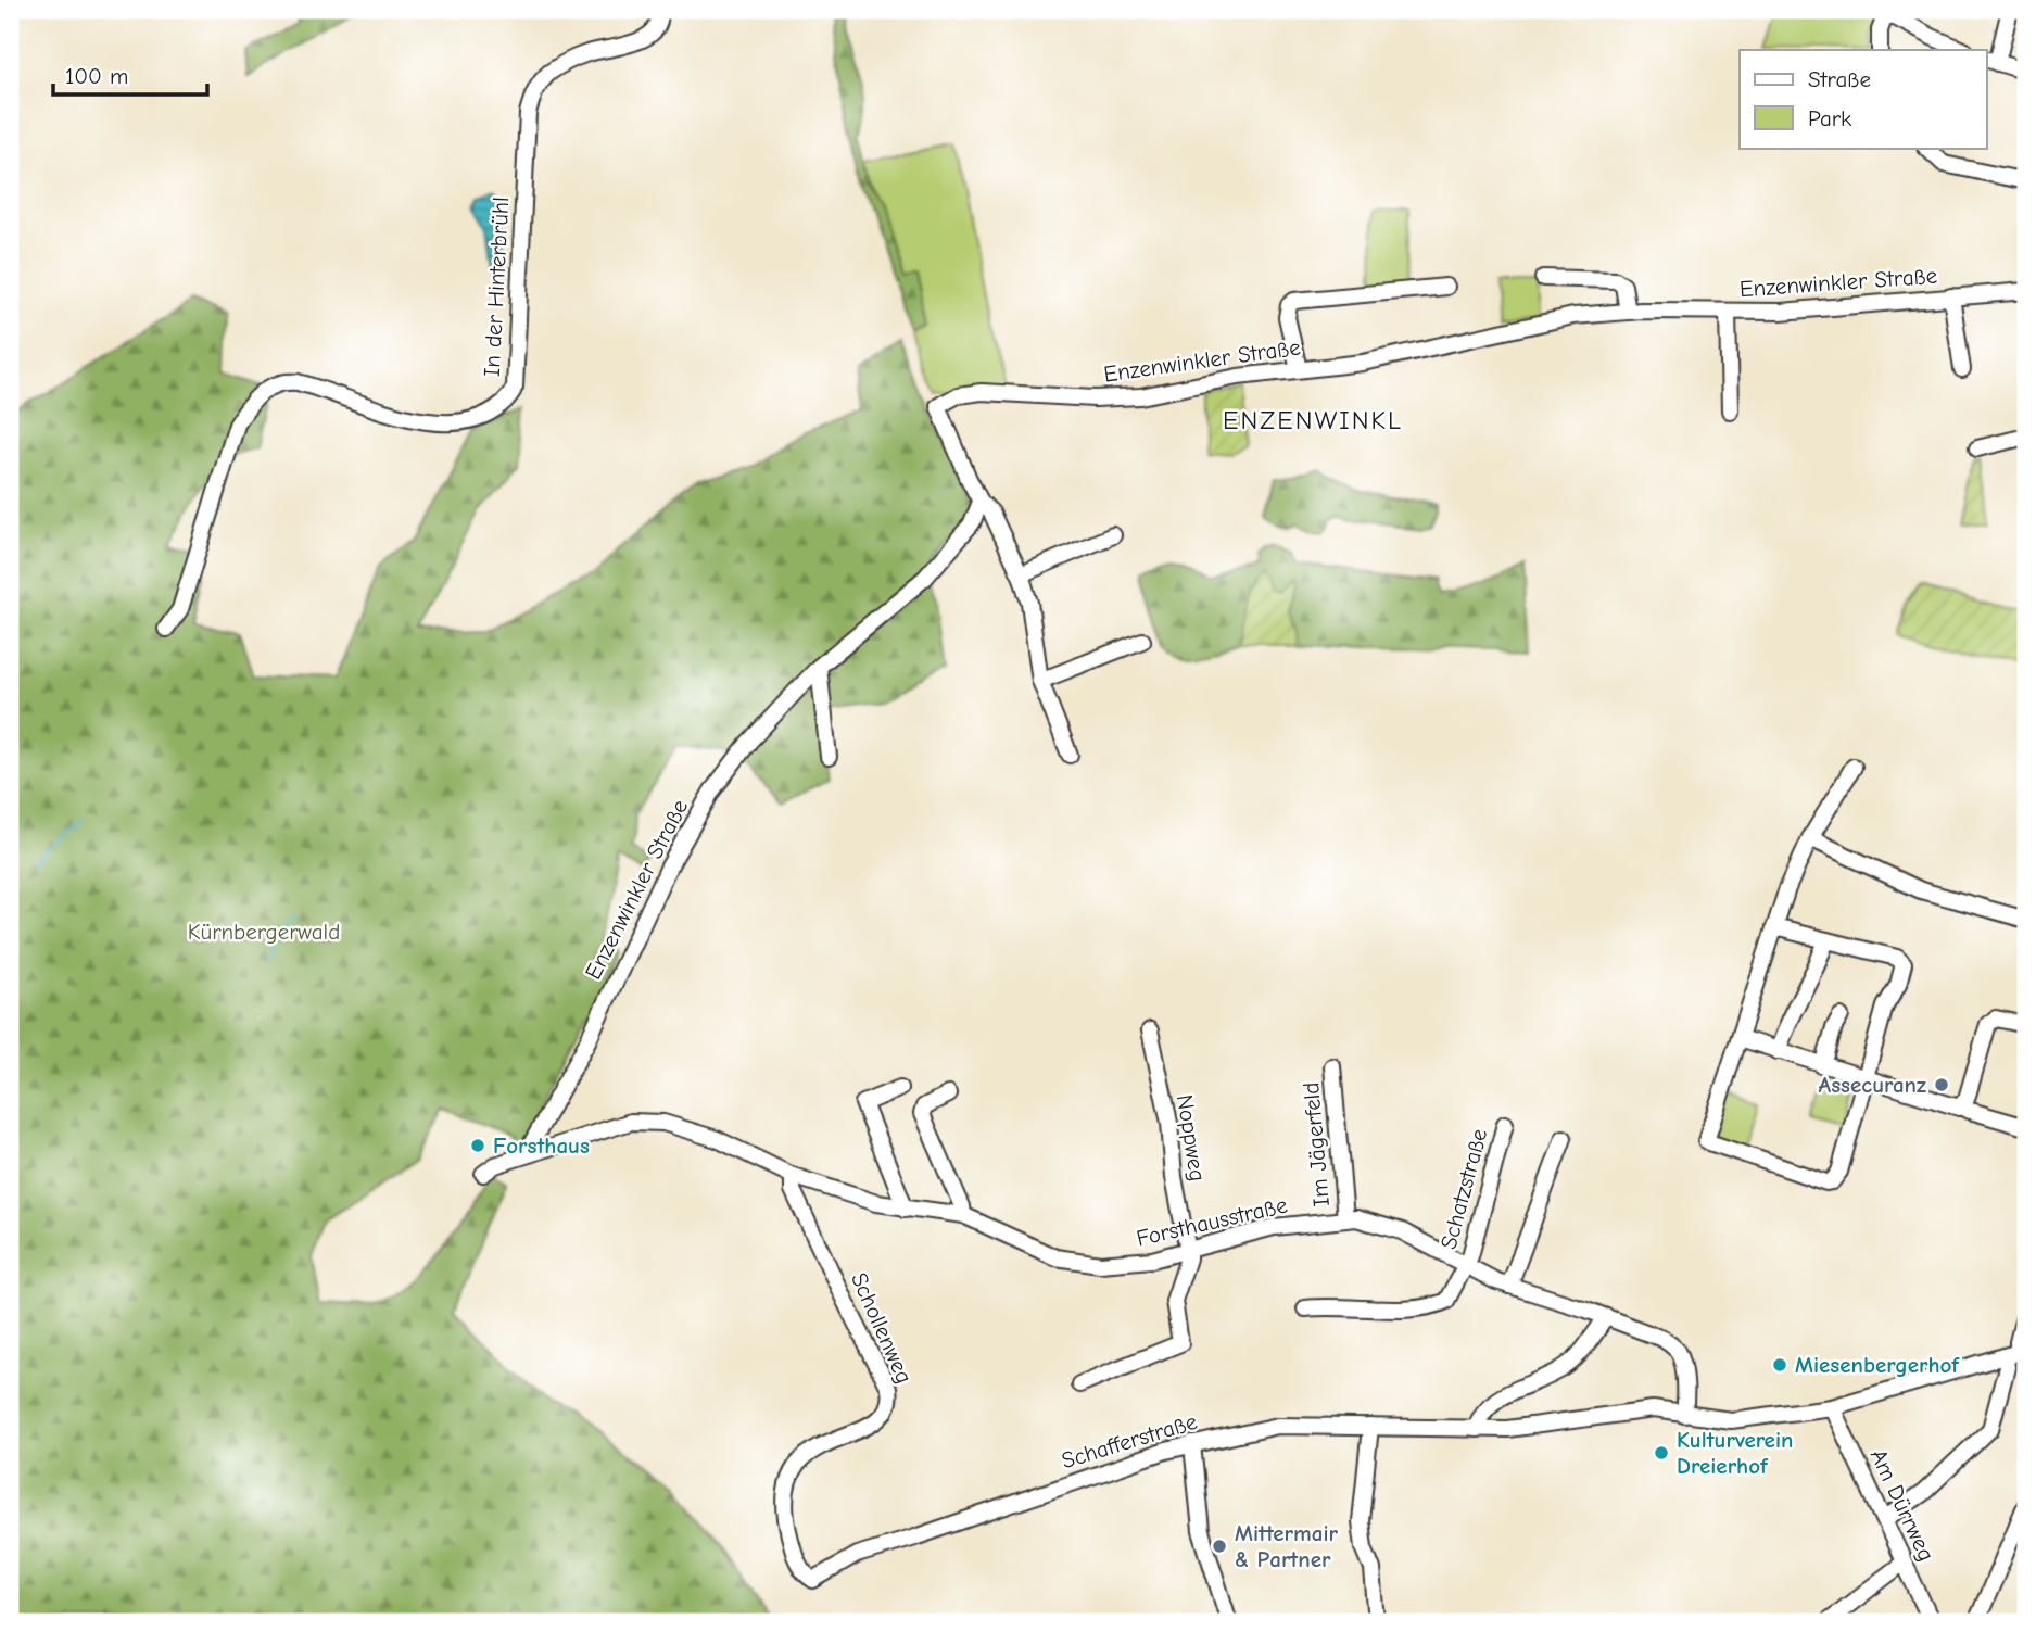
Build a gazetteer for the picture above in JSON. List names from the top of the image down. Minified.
{"streets":{"street":["Enzenwinkler Straße","In der Hinterbrühl","Noppweg","Im Jägerfeld","Schatzstraße","Forsthausstraße","Schollenweg","Schafferstraße","Am Dürrweg"]},"crossings":[["Enzenwinkler Straße","Forsthausstraße"],["Noppweg","Forsthausstraße"],["Im Jägerfeld","Forsthausstraße"],["Schatzstraße","Forsthausstraße"],["Forsthausstraße","Schollenweg"],["Forsthausstraße","Schafferstraße"],["Schollenweg","Schafferstraße"],["Schafferstraße","Am Dürrweg"]],"districts":["ENZENWINKL"],"parks":["Kürnbergerwald"],"places":["Assecuranz","Forsthaus","Miesenbergerhof","Kulturverein Dreierhof","Mittermair & Partner"],"legend":["Straße","Park"],"scale_bar":"100 m"}
